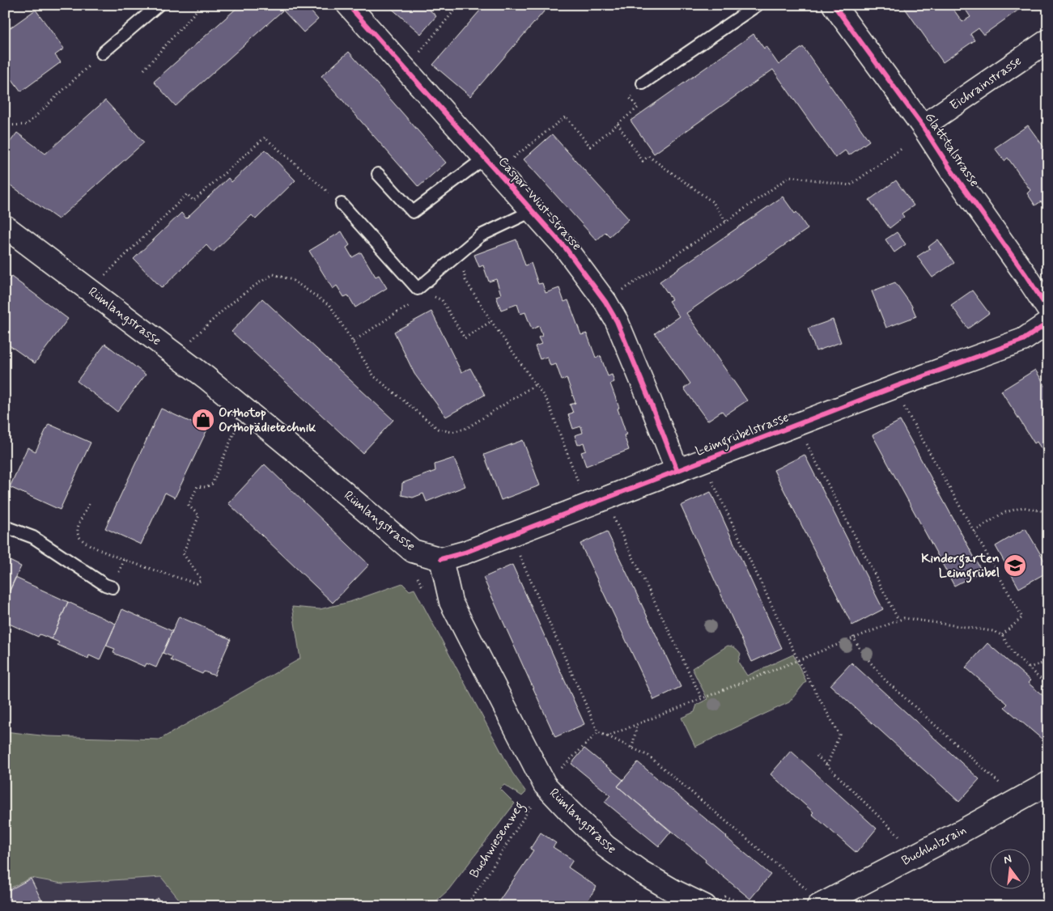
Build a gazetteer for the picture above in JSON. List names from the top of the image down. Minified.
{"streets":{"street":["Eichrainstrasse","Glatttalstrasse","Caspar-Wüst-Strasse","Rümlangstrasse","Leimgrübelstrasse","Buchholzrain"],"path":["Buchwiesenweg"]},"crossings":[["Eichrainstrasse","Glatttalstrasse"],["Caspar-Wüst-Strasse","Leimgrübelstrasse"],["Rümlangstrasse","Leimgrübelstrasse"],["Rümlangstrasse","Buchwiesenweg"]],"places":{"shop":["Orthotop Orthopädietechnik"],"school or university":["Kindergarten Leimgrübel"]},"north":"top"}
